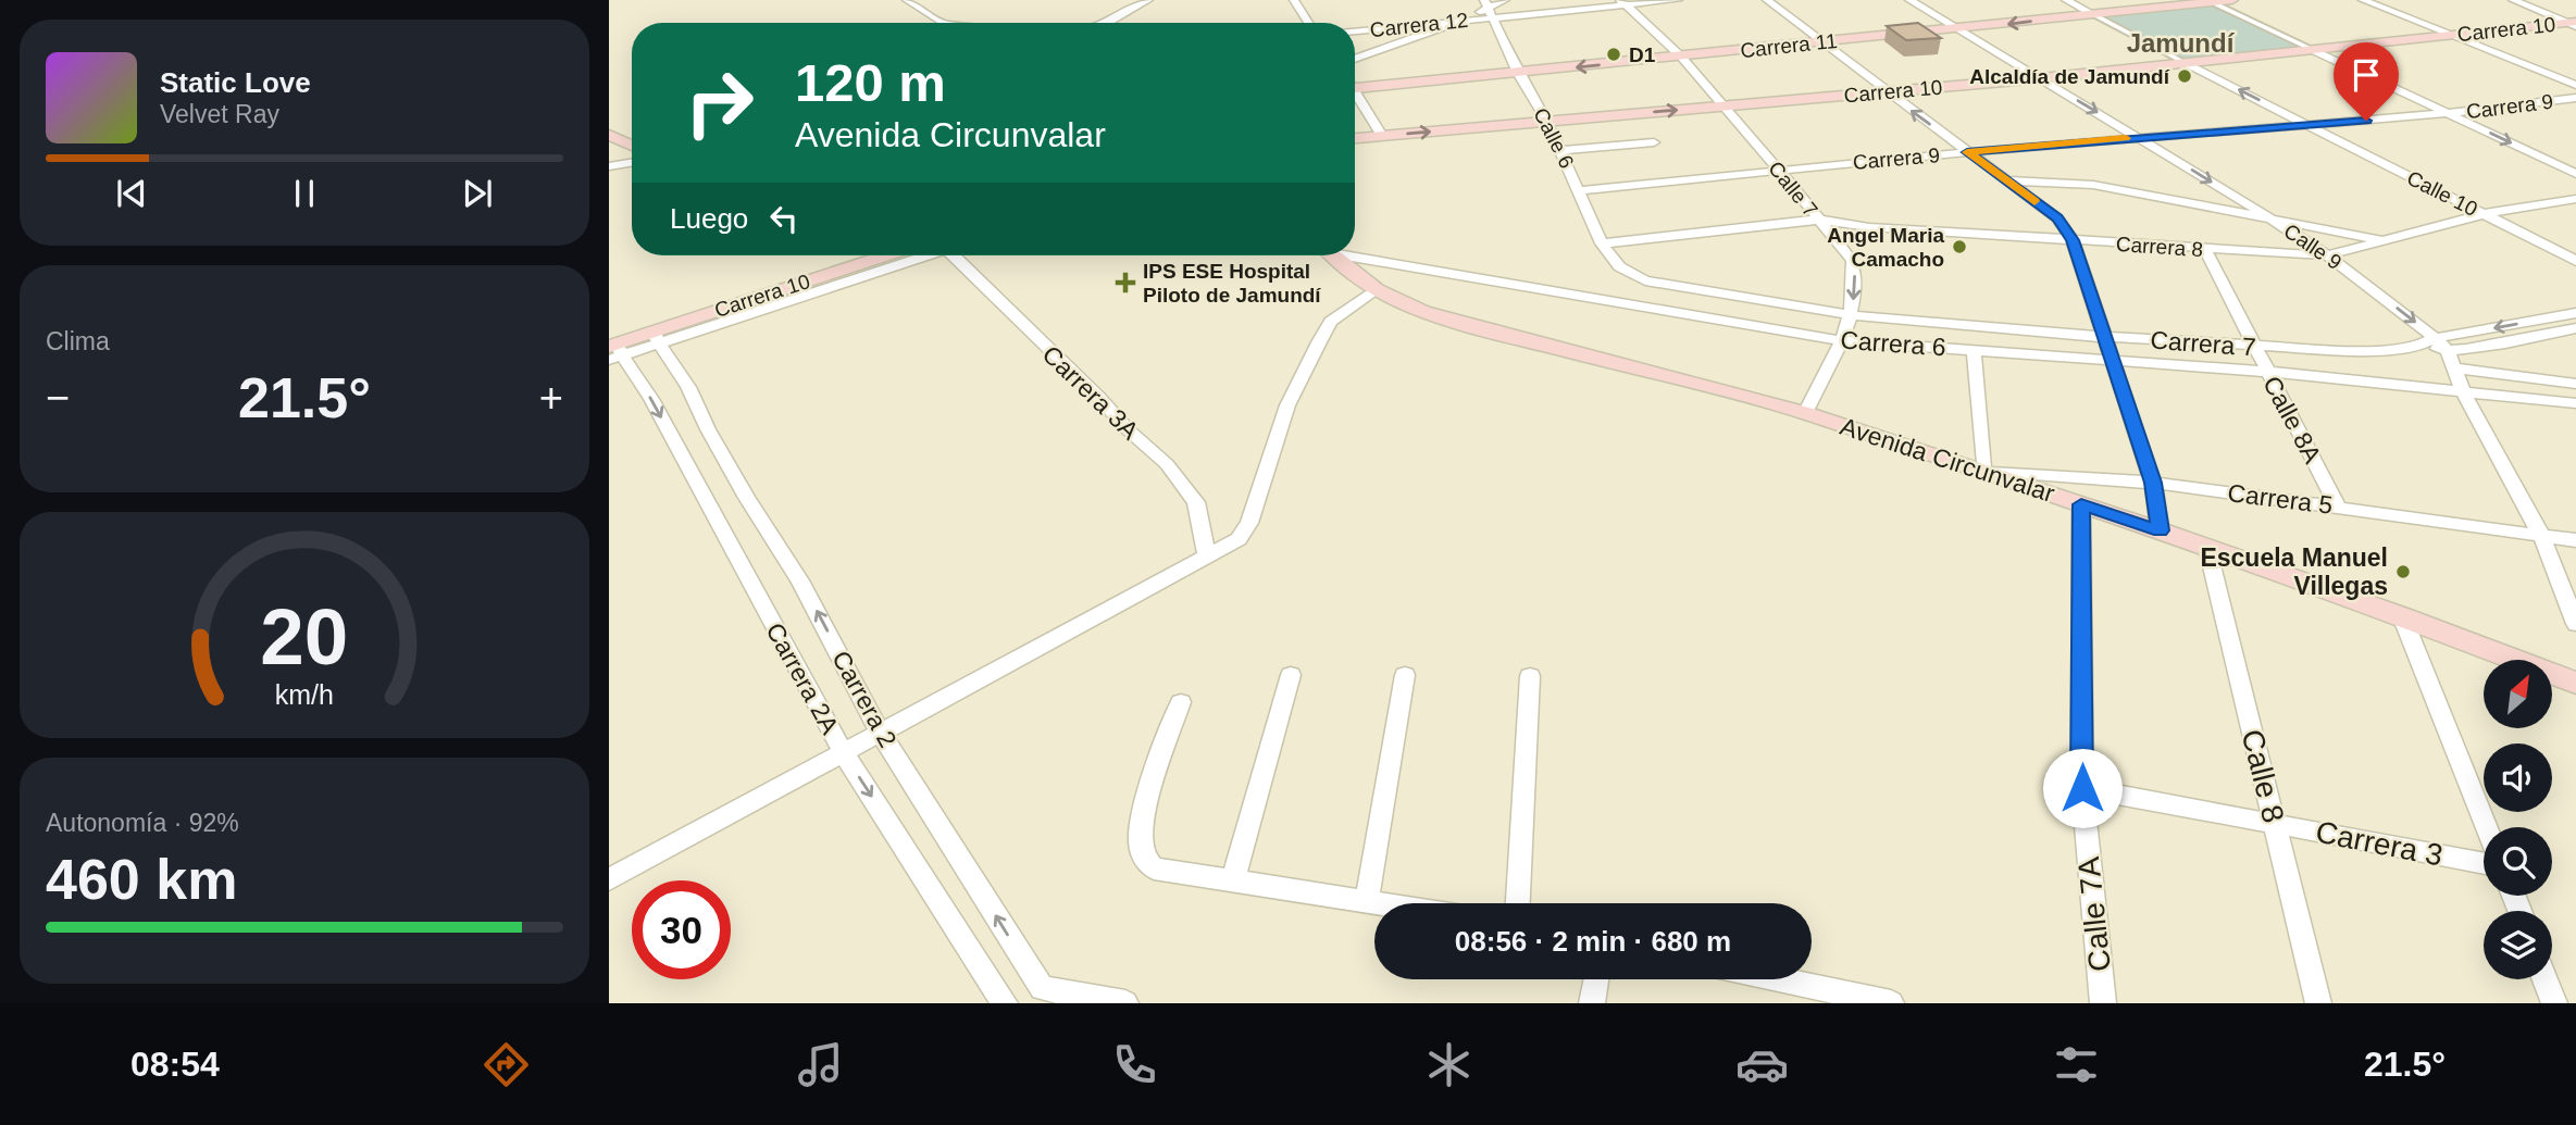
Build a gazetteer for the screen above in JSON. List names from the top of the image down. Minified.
{"streets":{"main road":["Carrera 10","Carrera 11","Avenida Circunvalar"],"street":["Carrera 12","Carrera 9","Calle 6","Calle 7","Calle 10","Carrera 8","Calle 9","Carrera 6","Carrera 7","Carrera 3A","Calle 8A","Carrera 5","Carrera 2A","Carrera 2","Calle 8","Carrera 3","Calle 7A"]},"crossings":[["Carrera 12","Calle 6"],["Carrera 12","Calle 7"],["Carrera 10","Calle 6"],["Carrera 10","Calle 7"],["Carrera 10","Calle 10"],["Carrera 10","Calle 9"],["Carrera 10","Carrera 2A"],["Carrera 10","Carrera 2"],["Carrera 11","Calle 6"],["Carrera 11","Calle 7"],["Carrera 11","Calle 10"],["Carrera 11","Calle 9"],["Carrera 9","Calle 6"],["Carrera 9","Calle 7"],["Carrera 9","Calle 10"],["Carrera 9","Calle 9"],["Calle 6","Carrera 8"],["Calle 6","Carrera 7"],["Calle 7","Carrera 8"],["Calle 7","Carrera 6"],["Calle 7","Carrera 7"],["Calle 7","Avenida Circunvalar"],["Calle 10","Carrera 8"],["Carrera 8","Calle 9"],["Carrera 8","Calle 8A"],["Calle 9","Carrera 6"],["Calle 9","Carrera 7"],["Calle 9","Carrera 5"],["Carrera 6","Calle 8A"],["Carrera 7","Calle 8A"],["Calle 8A","Carrera 5"],["Avenida Circunvalar","Carrera 5"],["Avenida Circunvalar","Calle 8"],["Avenida Circunvalar","Calle 7A"],["Calle 8","Carrera 3"],["Carrera 3","Calle 7A"]],"one_way":["Carrera 2A","Carrera 2"],"districts":["Jamundí"],"places":{"other":["D1","Alcaldía de Jamundí","Angel Maria Camacho","Escuela Manuel Villegas"],"health":["IPS ESE Hospital Piloto de Jamundí"]},"north":"top right","page":{"turn":["120 m","Avenida Circunvalar"],"song":["Static Love","Velvet Ray"],"then":"Luego","tile":["Clima",["Autonomía · 92%","460 km"]],"heat":["−","21.5°","+"],"limit":"30","trip":"08:56 · 2 min · 680 m","tabs":["08:54","21.5°"],"gauge":["20","km/h"]}}
